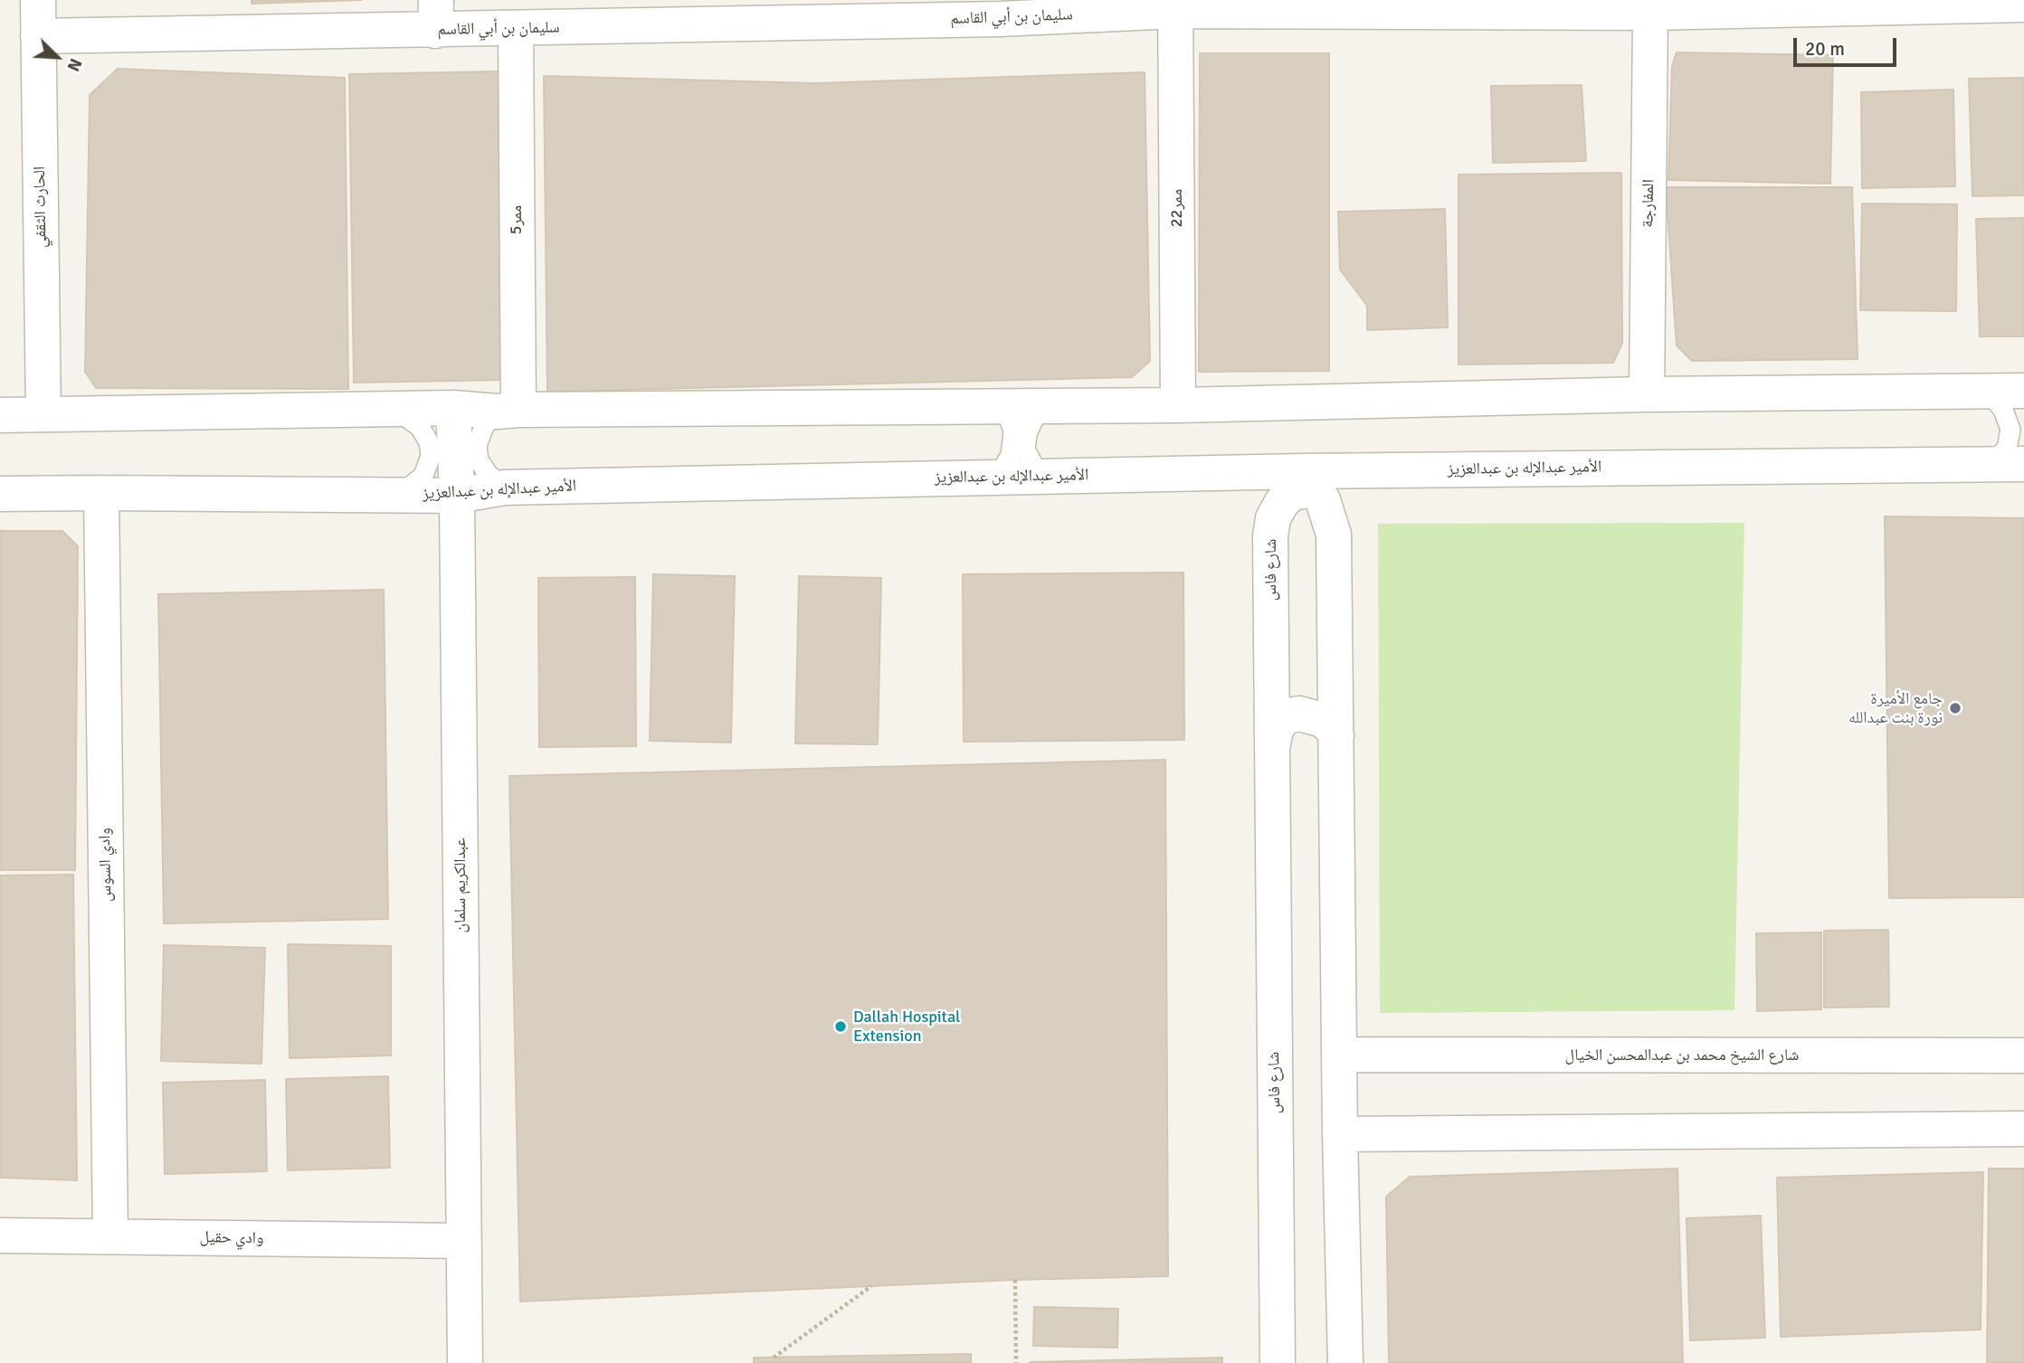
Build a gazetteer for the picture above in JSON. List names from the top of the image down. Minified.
{"streets":{"street":["سليمان بن أبي القاسم","المفارجة","الحارث الثقفي","ممر22","ممر5","الأمير عبدالإله بن عبدالعزيز","شارع فاس","وادي السوس","عبدالكريم سلمان","شارع الشيخ محمد بن عبدالمحسن الخيال","وادي حقيل"]},"crossings":[["سليمان بن أبي القاسم","المفارجة"],["سليمان بن أبي القاسم","الحارث الثقفي"],["سليمان بن أبي القاسم","ممر22"],["سليمان بن أبي القاسم","ممر5"],["الأمير عبدالإله بن عبدالعزيز","وادي السوس"],["الأمير عبدالإله بن عبدالعزيز","عبدالكريم سلمان"],["شارع فاس","شارع الشيخ محمد بن عبدالمحسن الخيال"],["وادي السوس","وادي حقيل"],["عبدالكريم سلمان","وادي حقيل"]],"places":["جامع الأميرة نورة بنت عبدالله","Dallah Hospital Extension"],"scale_bar":"20 m","north":"bottom right"}
